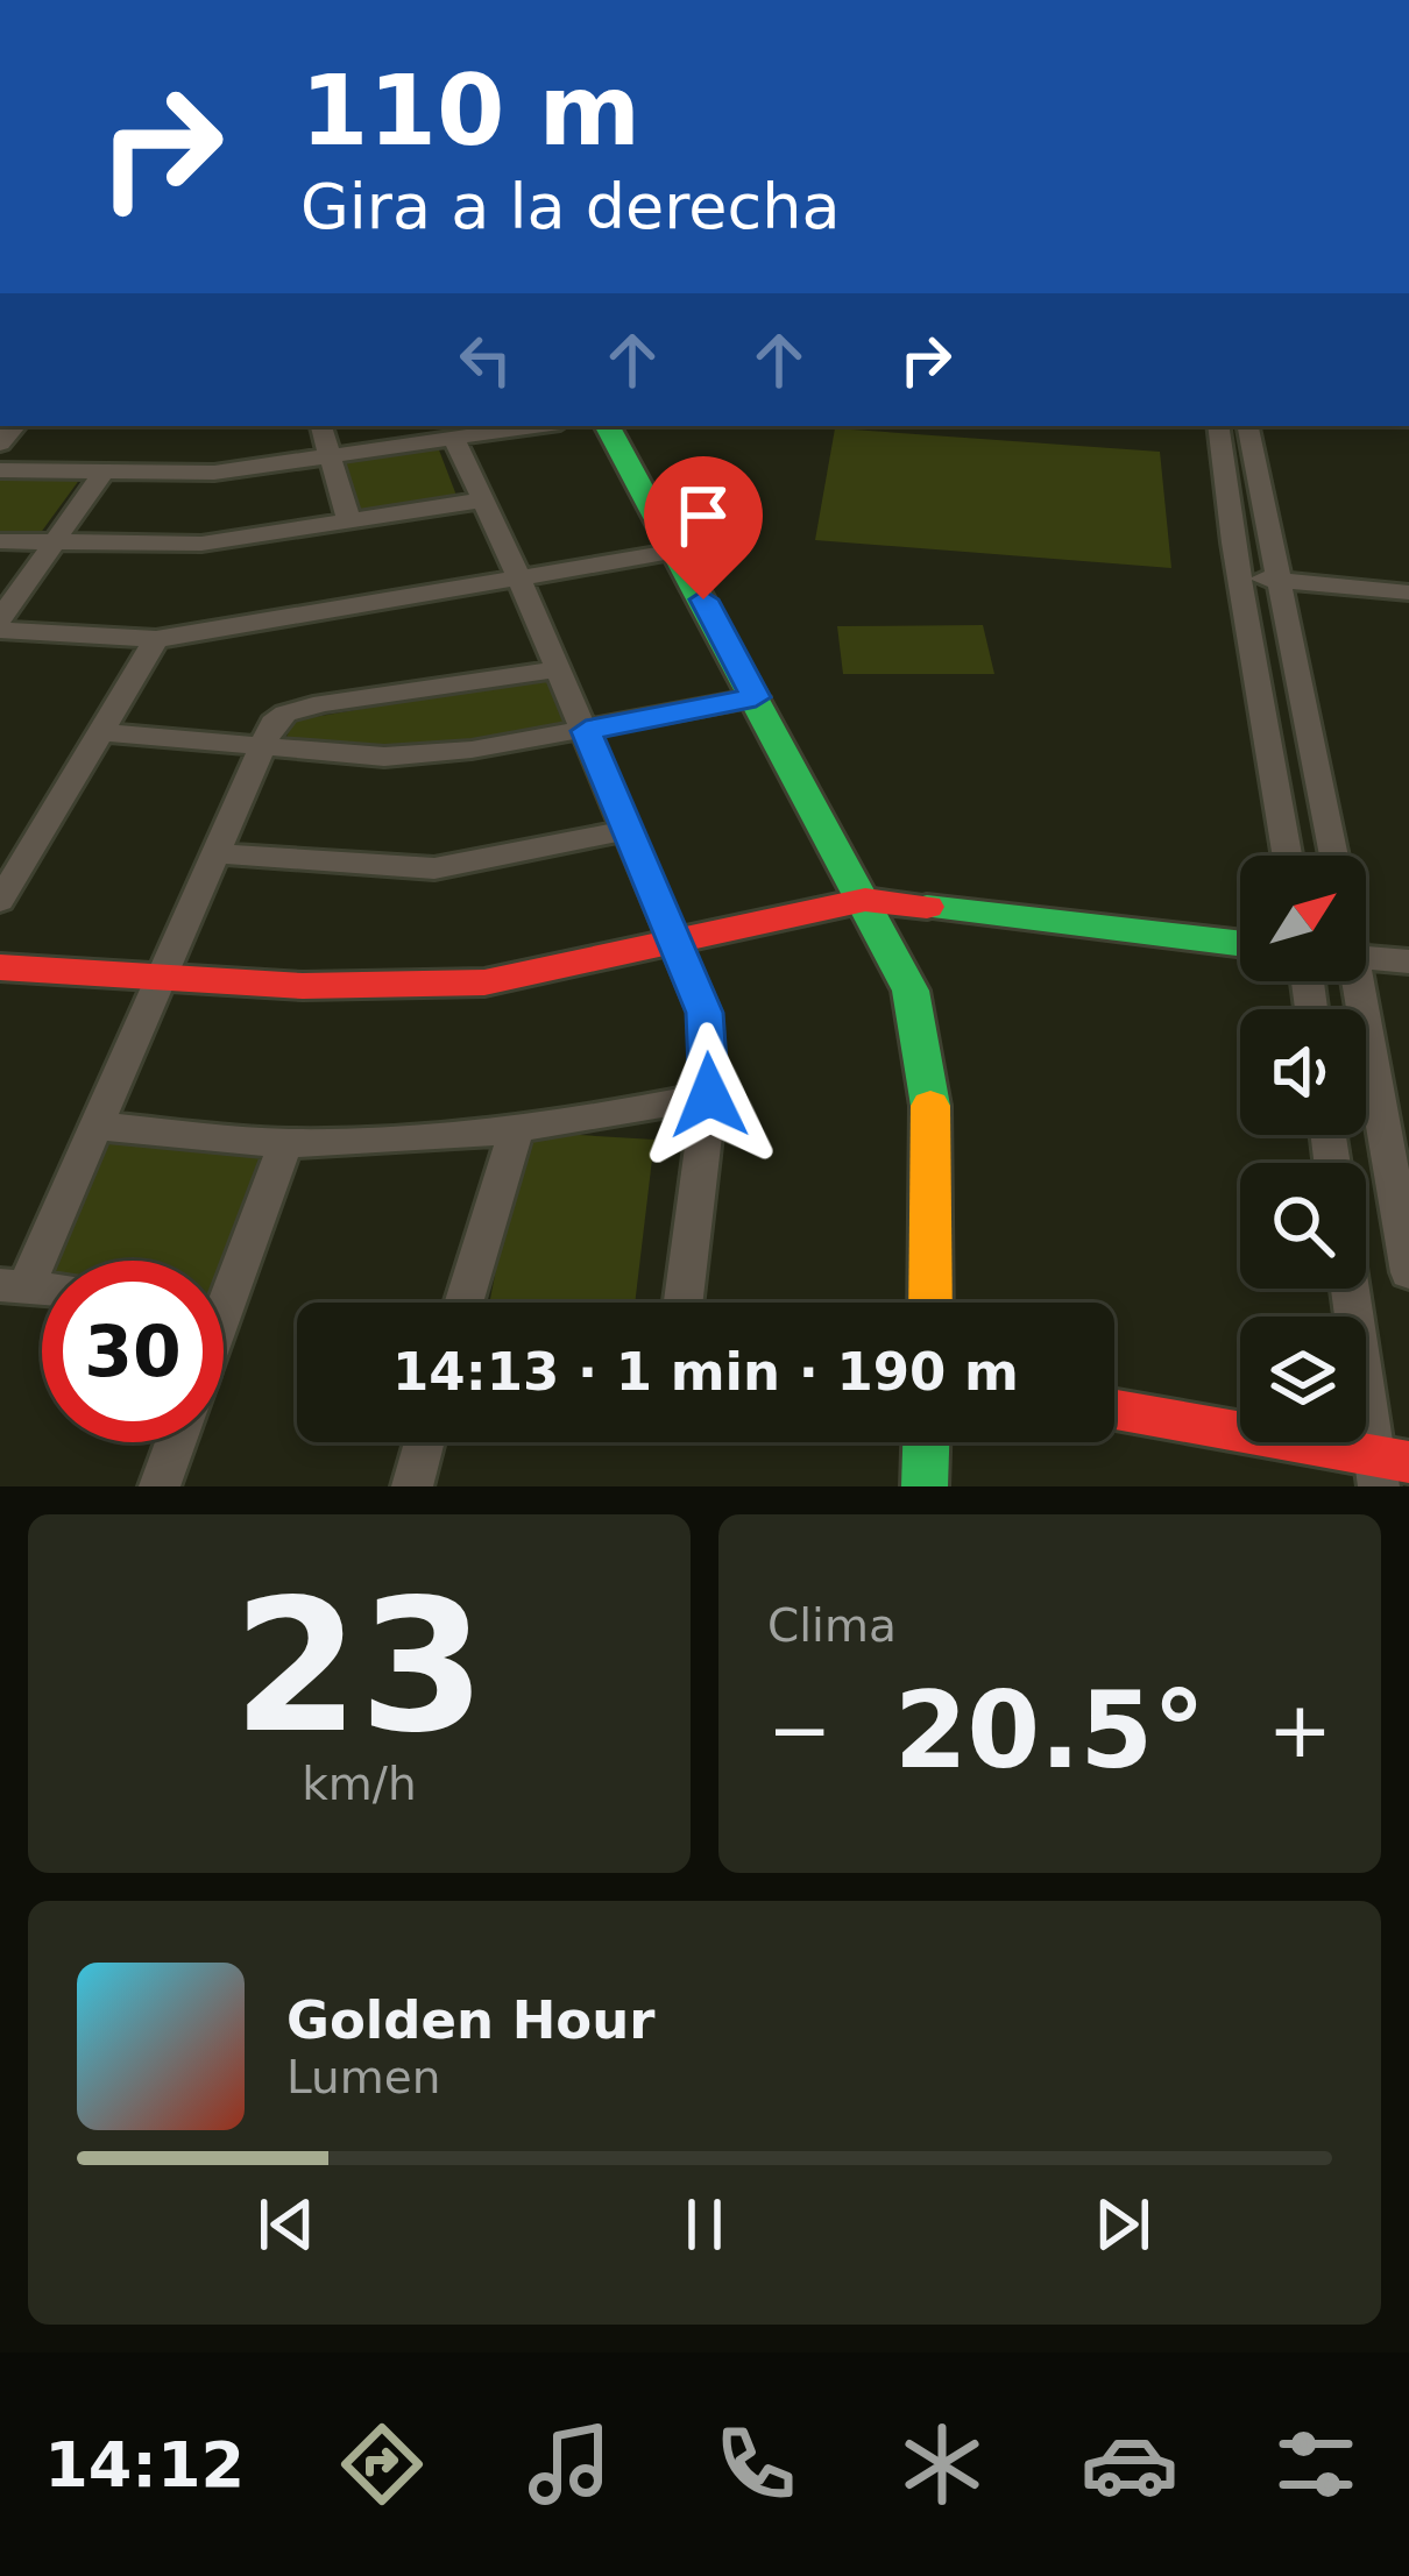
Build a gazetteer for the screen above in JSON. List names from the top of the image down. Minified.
{"north":"top right","page":{"turn":["110 m","Gira a la derecha"],"limit":"30","trip":"14:13 · 1 min · 190 m","tile":[["23","km/h"],"Clima"],"heat":["−","20.5°","+"],"song":["Golden Hour","Lumen"],"tabs":"14:12"}}
